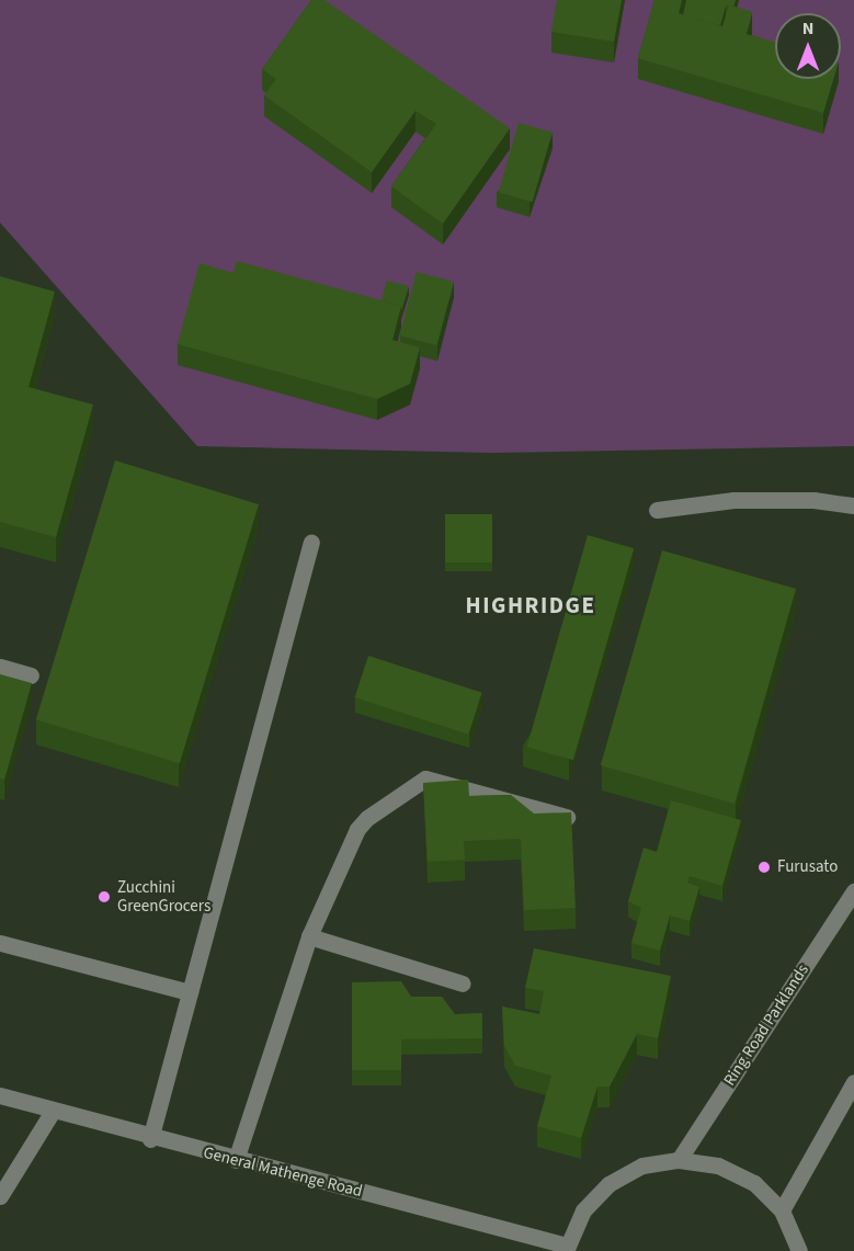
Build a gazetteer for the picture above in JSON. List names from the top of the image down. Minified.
{"streets":{"street":["Ring Road Parklands","General Mathenge Road"]},"districts":["HIGHRIDGE"],"places":["Furusato","Zucchini GreenGrocers"],"north":"top"}
